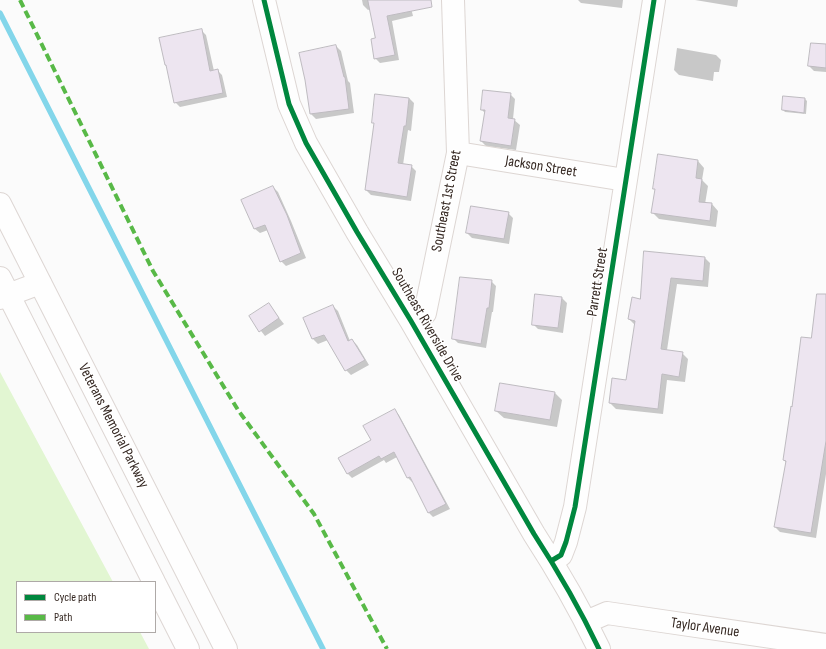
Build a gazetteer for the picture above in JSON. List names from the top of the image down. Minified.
{"streets":{"main road":["Jackson Street","Southeast 1st Street","Parrett Street","Southeast Riverside Drive","Veterans Memorial Parkway","Taylor Avenue"]},"crossings":[["Jackson Street","Southeast 1st Street"],["Jackson Street","Parrett Street"],["Southeast 1st Street","Southeast Riverside Drive"],["Parrett Street","Southeast Riverside Drive"],["Southeast Riverside Drive","Taylor Avenue"]],"legend":["Cycle path","Path"]}
